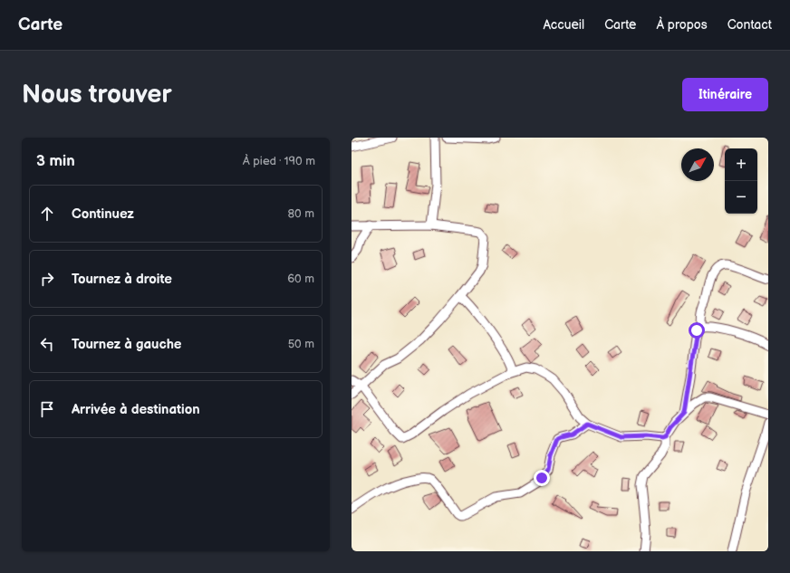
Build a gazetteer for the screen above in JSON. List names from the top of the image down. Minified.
{"north":"top right","page":{"header":"Carte","nav":["Accueil","Carte","À propos","Contact"],"buttons":"Itinéraire","title":"Nous trouver","heading":["3 min","À pied · 190 m"],"map_buttons":["+","−"],"list":[["Continuez","80 m"],["Tournez à droite","60 m"],["Tournez à gauche","50 m"],"Arrivée à destination"]}}
